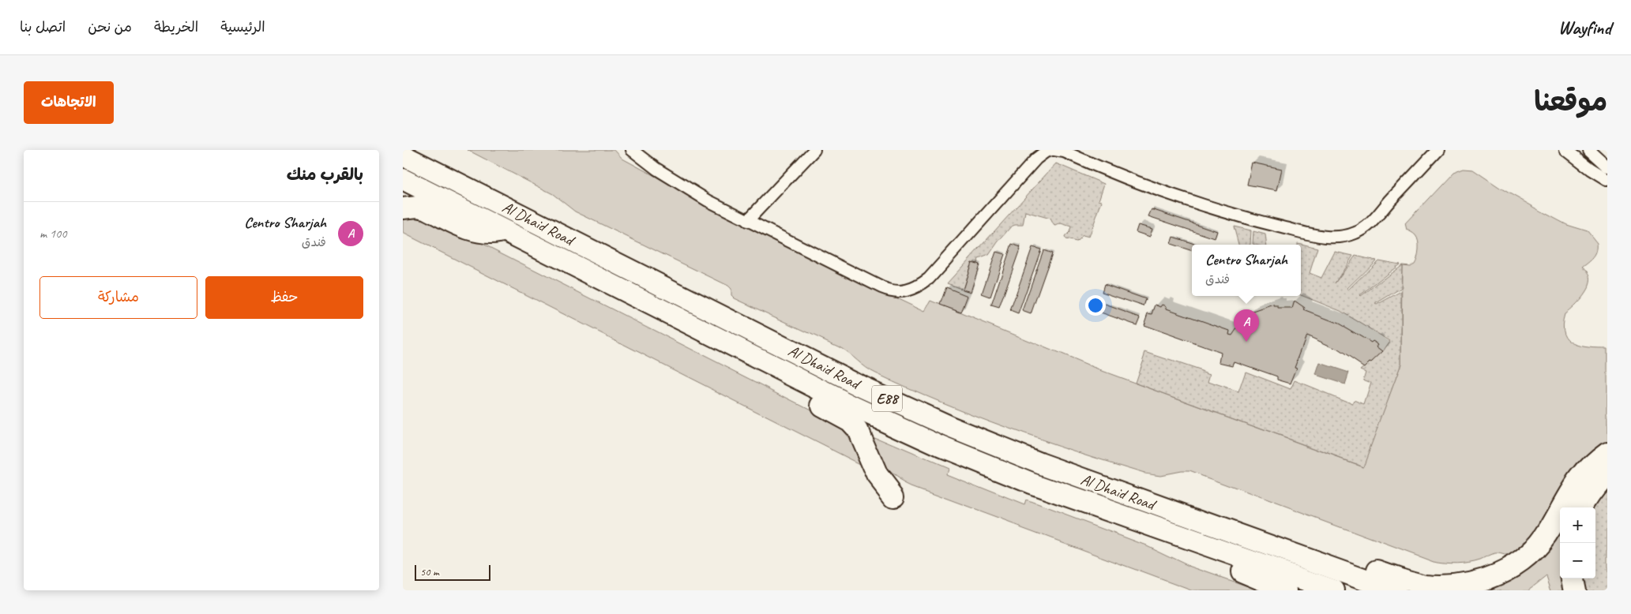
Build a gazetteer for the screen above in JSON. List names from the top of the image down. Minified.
{"streets":{"highway":["Al Dhaid Road","E88"]},"scale_bar":"50 m","page":{"header":"Wayfind","nav":["الرئيسية","الخريطة","من نحن","اتصل بنا"],"title":"موقعنا","buttons":["الاتجاهات",["حفظ","مشاركة"]],"heading":"بالقرب منك","list":[{"mark":"A","name":"Centro Sharjah","note":"فندق","value":"100 m"}],"popup":["Centro Sharjah","فندق"],"pins":"A","map_buttons":["+","−"],"scale":"50 m"}}
